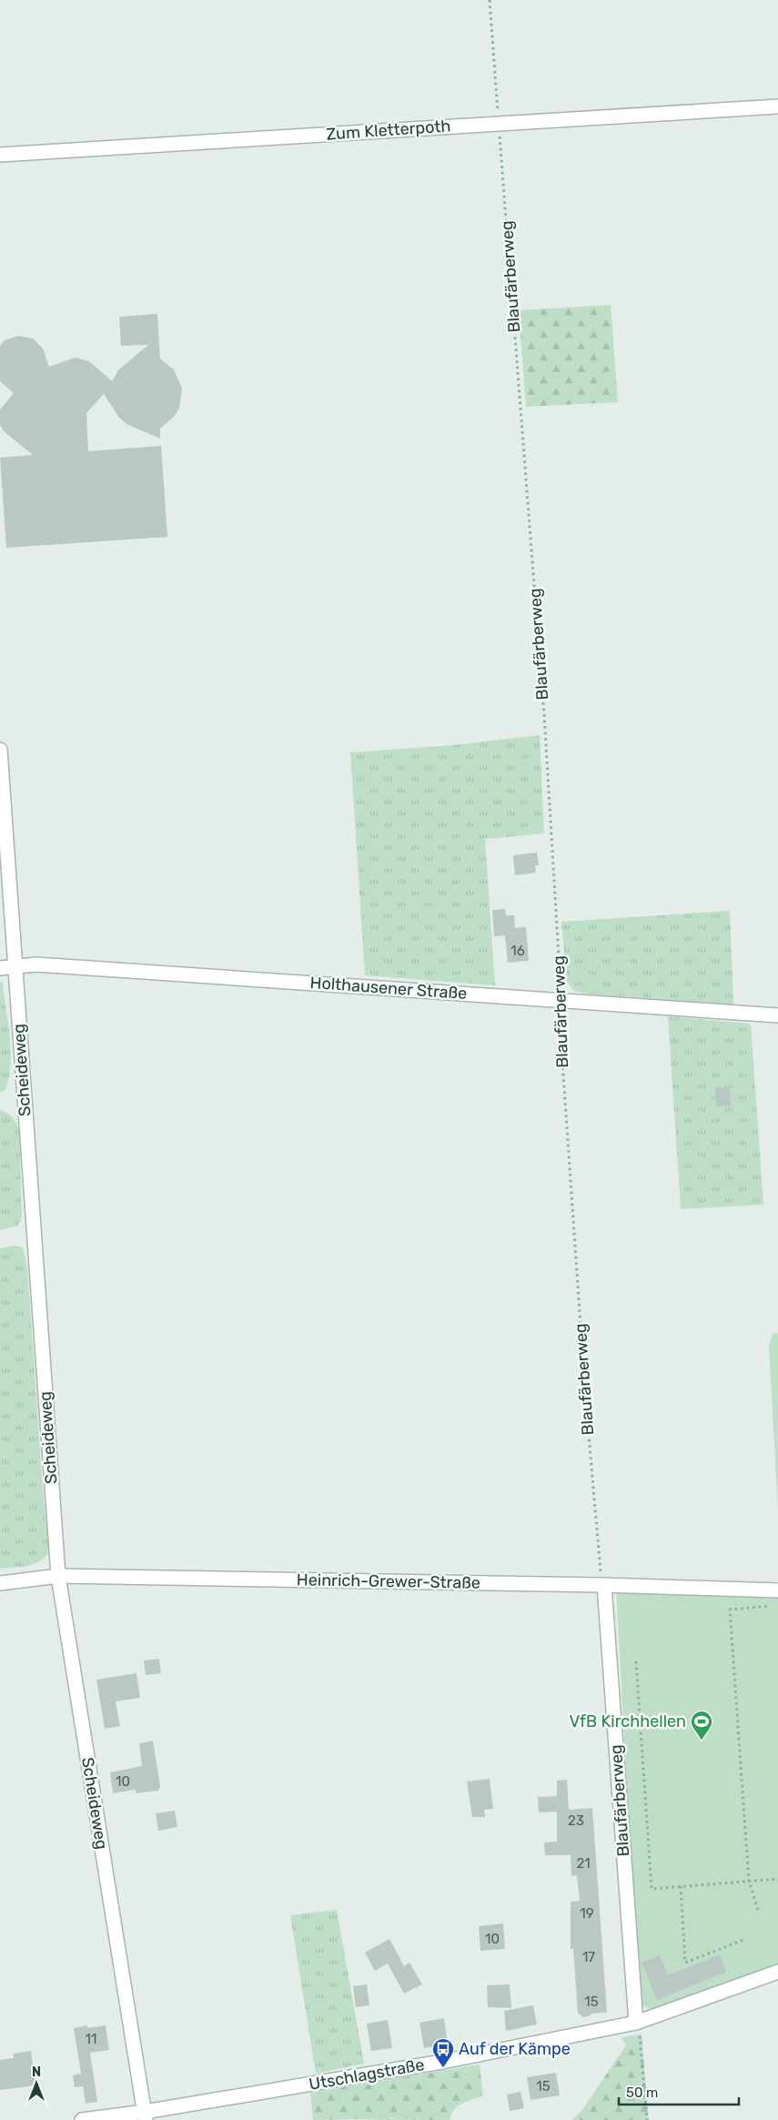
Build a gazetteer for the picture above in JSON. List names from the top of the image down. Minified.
{"streets":{"street":["Zum Kletterpoth","Blaufärberweg","Holthausener Straße","Scheideweg","Heinrich-Grewer-Straße","Utschlagstraße"]},"crossings":[["Zum Kletterpoth","Blaufärberweg"],["Blaufärberweg","Holthausener Straße"],["Blaufärberweg","Heinrich-Grewer-Straße"],["Blaufärberweg","Utschlagstraße"],["Holthausener Straße","Scheideweg"],["Scheideweg","Heinrich-Grewer-Straße"],["Scheideweg","Utschlagstraße"]],"places":{"sports":["VfB Kirchhellen"],"bus stop":["Auf der Kämpe"]},"house_numbers":["16","10","23","21","19","10","17","15","11","15"],"scale_bar":"50 m","north":"top"}
